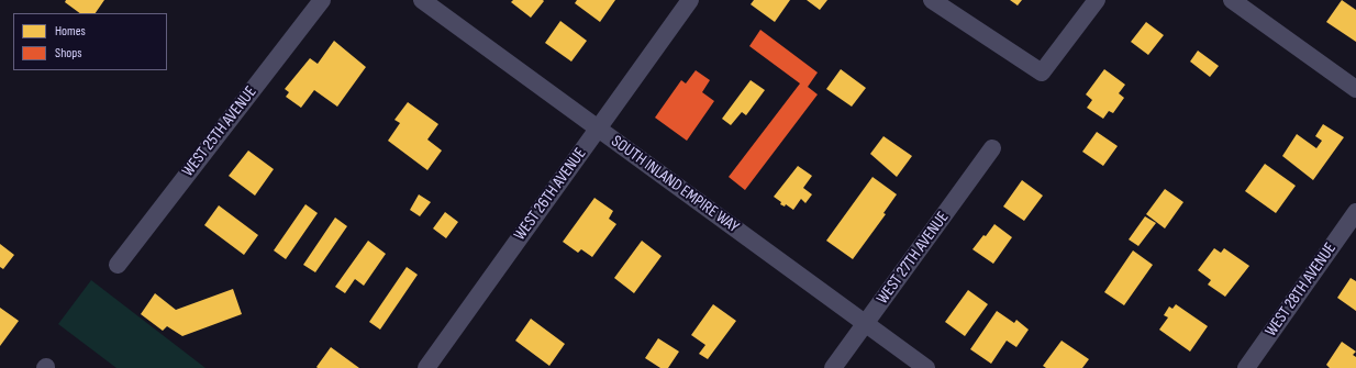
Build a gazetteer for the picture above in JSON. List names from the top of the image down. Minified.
{"streets":{"street":["WEST 25TH AVENUE","SOUTH INLAND EMPIRE WAY","WEST 26TH AVENUE","WEST 27TH AVENUE","WEST 28TH AVENUE"]},"crossings":[["SOUTH INLAND EMPIRE WAY","WEST 26TH AVENUE"],["SOUTH INLAND EMPIRE WAY","WEST 27TH AVENUE"]],"legend":["Homes","Shops"]}
